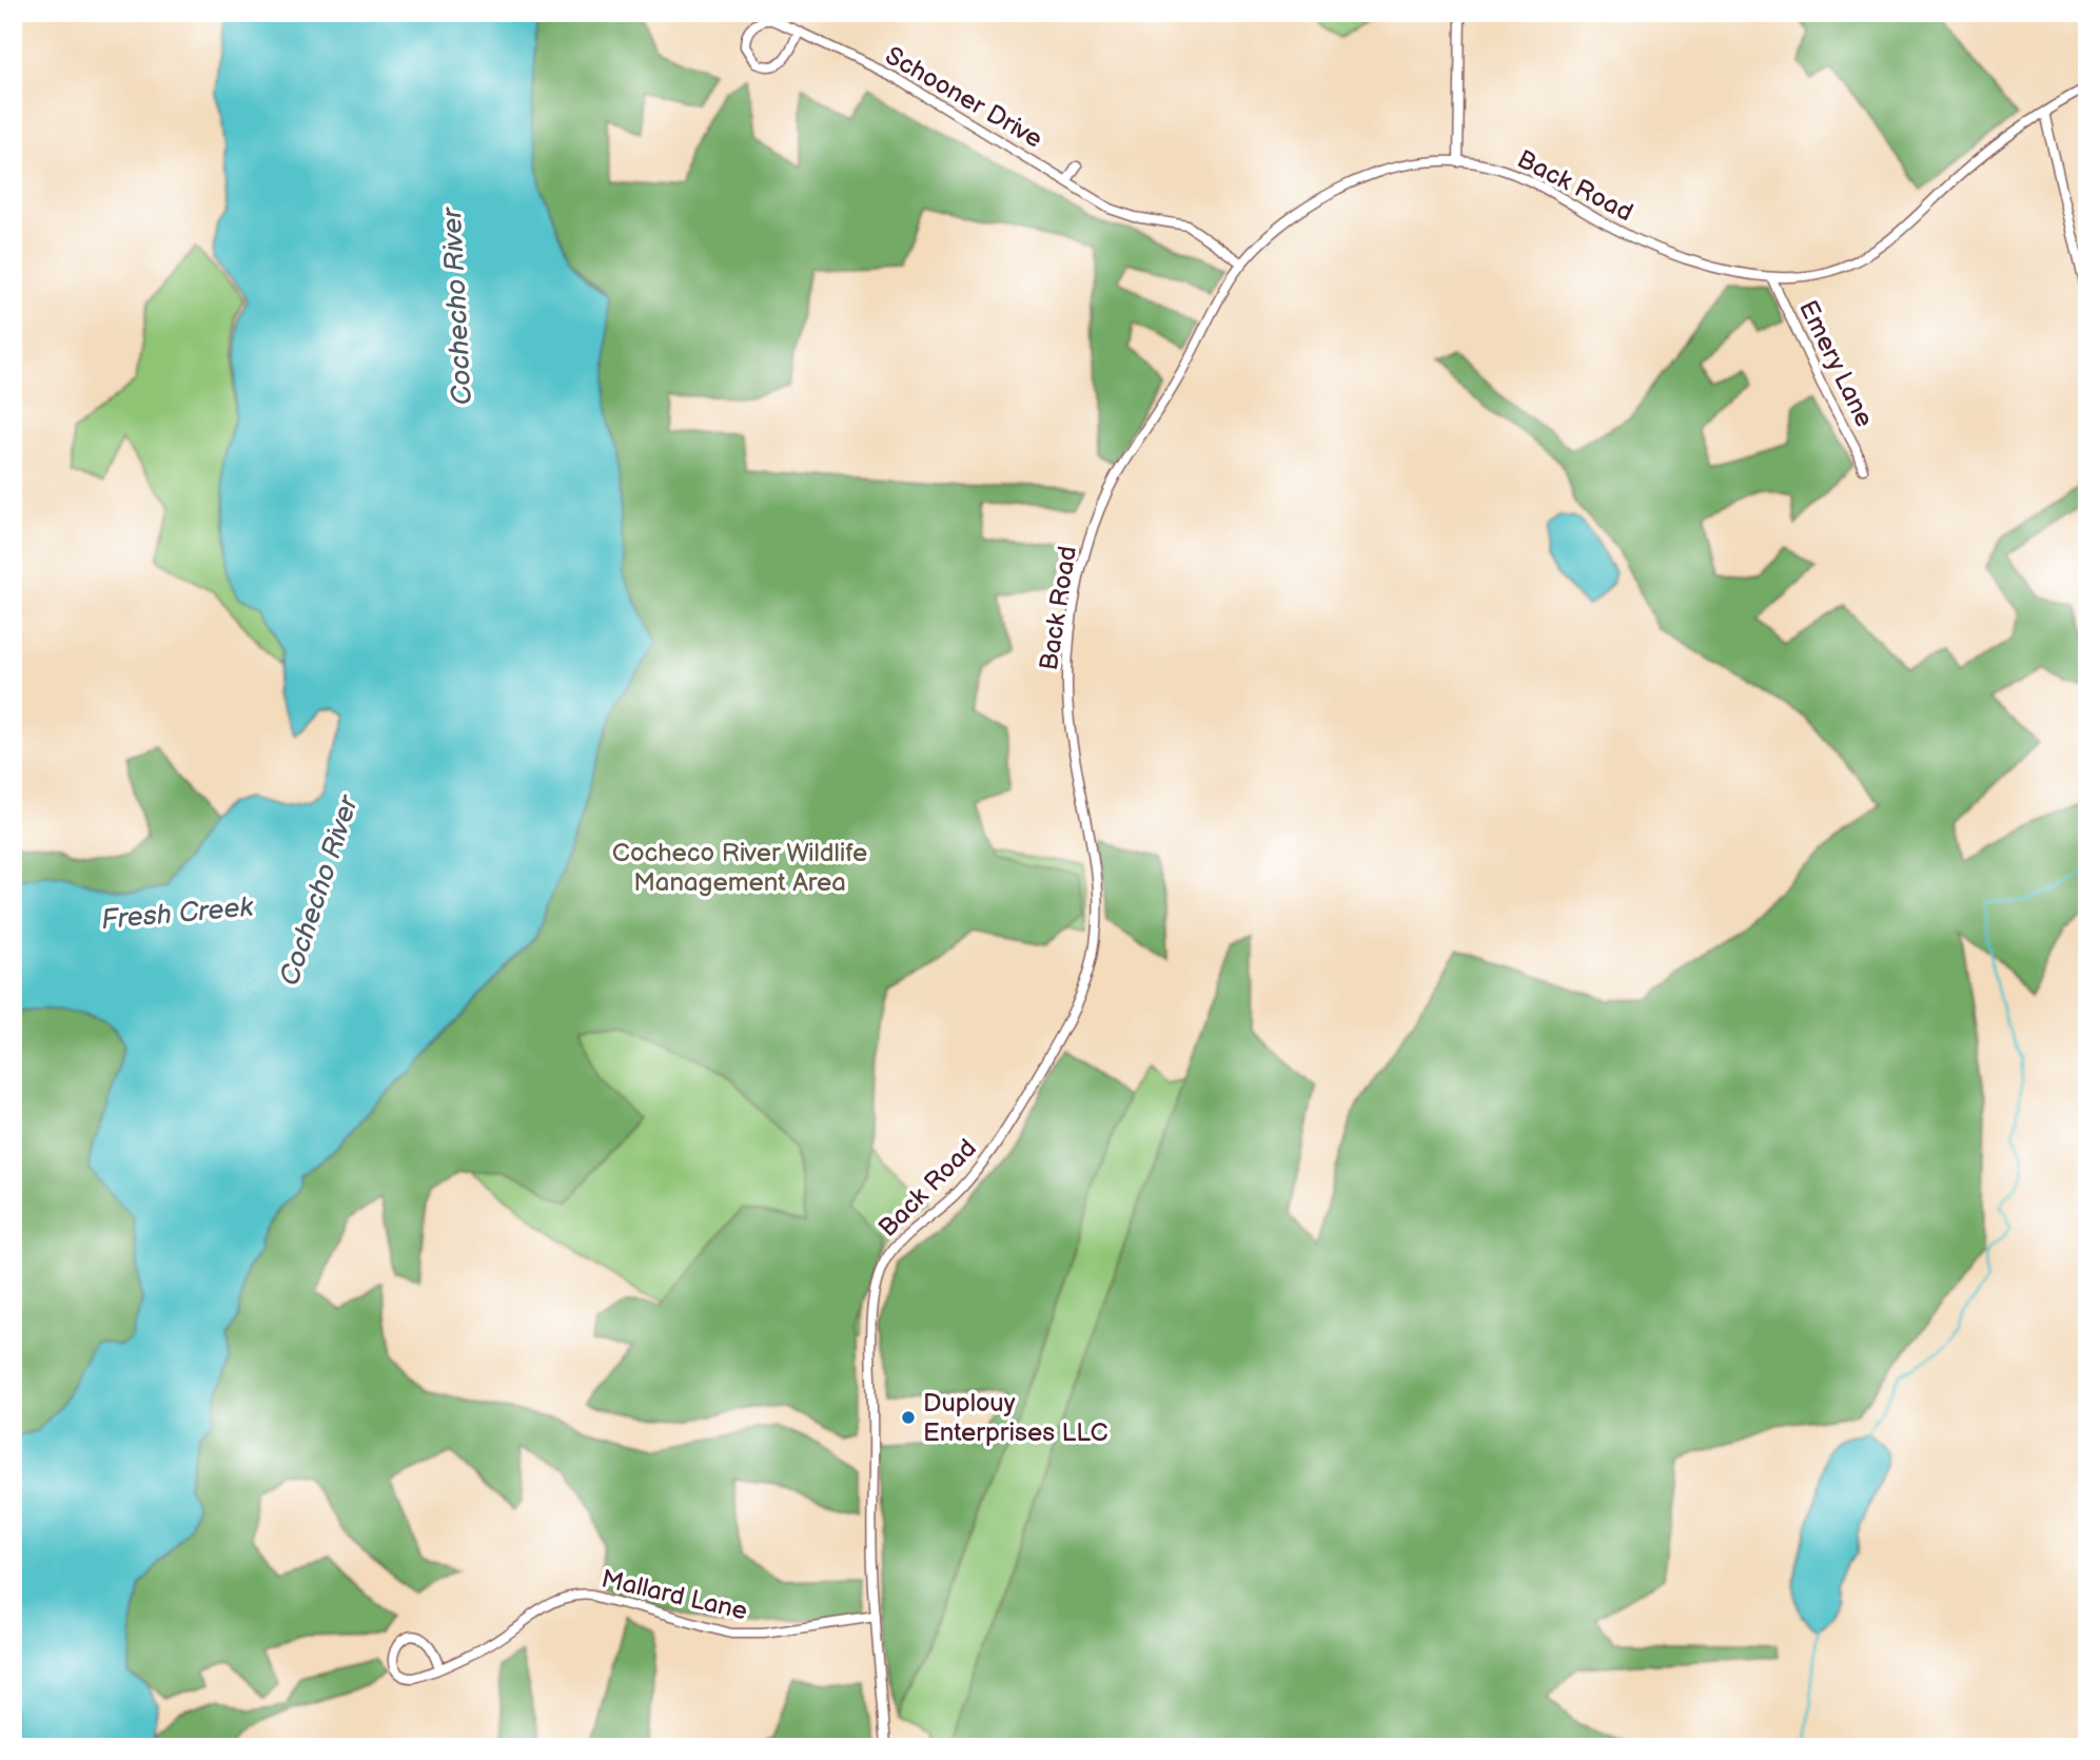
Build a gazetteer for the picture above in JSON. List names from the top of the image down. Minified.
{"streets":{"street":["Schooner Drive","Back Road","Emery Lane","Mallard Lane"]},"crossings":[["Schooner Drive","Back Road"],["Back Road","Emery Lane"],["Back Road","Mallard Lane"]],"water":["Cochecho River","Fresh Creek"],"parks":["Cocheco River Wildlife Management Area"],"places":["Duplouy Enterprises LLC"]}
